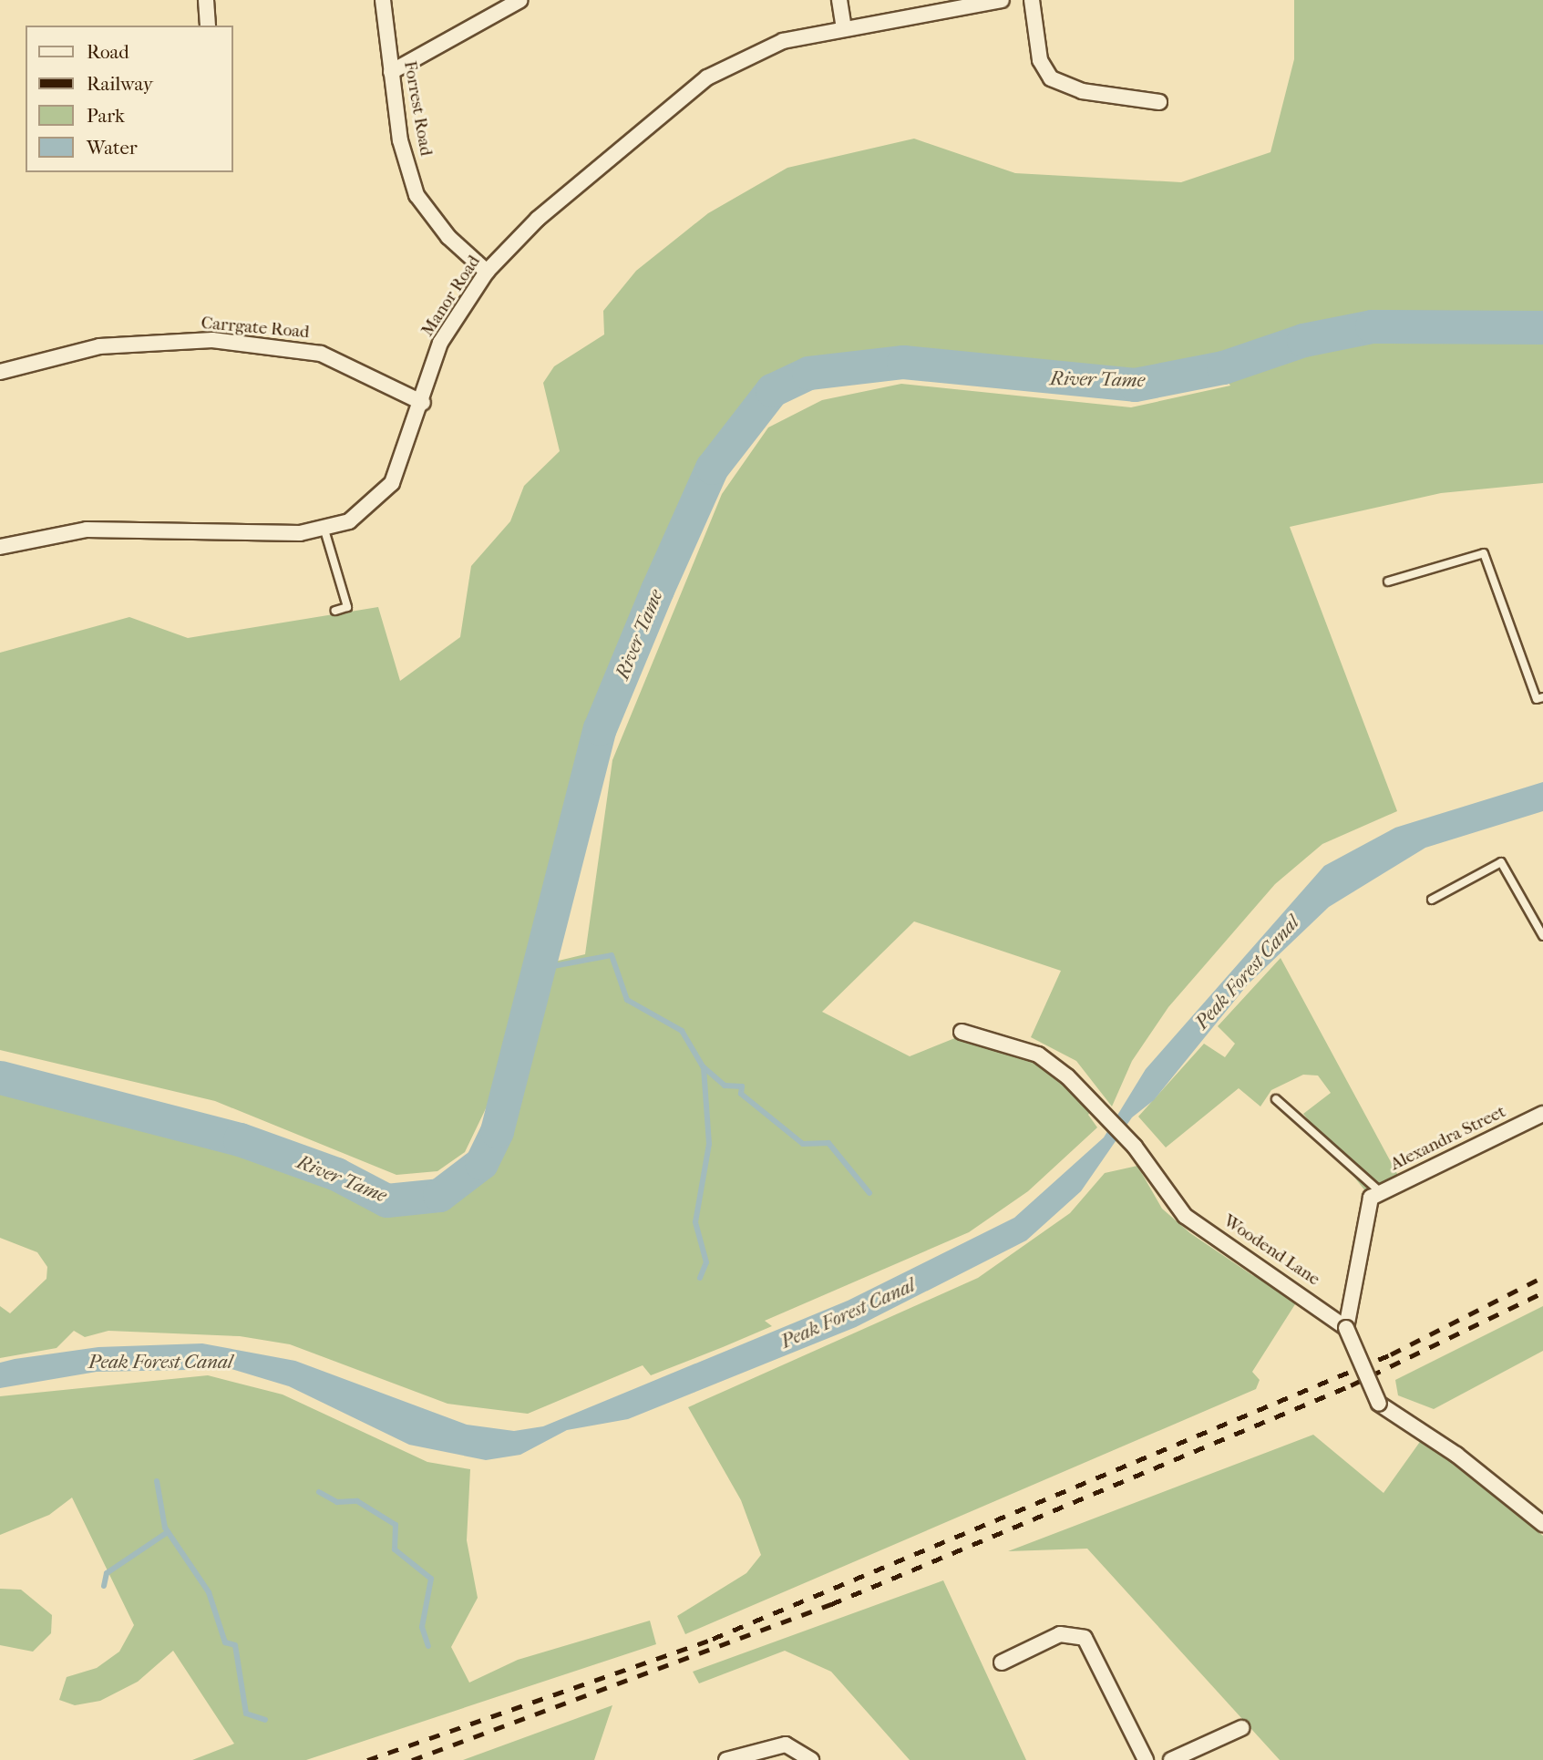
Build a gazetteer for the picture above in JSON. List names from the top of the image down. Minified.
{"streets":{"street":["Forrest Road","Manor Road","Carrgate Road","Alexandra Street","Woodend Lane"]},"crossings":[["Forrest Road","Manor Road"],["Manor Road","Carrgate Road"]],"water":["River Tame","Peak Forest Canal"],"legend":["Road","Railway","Park","Water"]}
